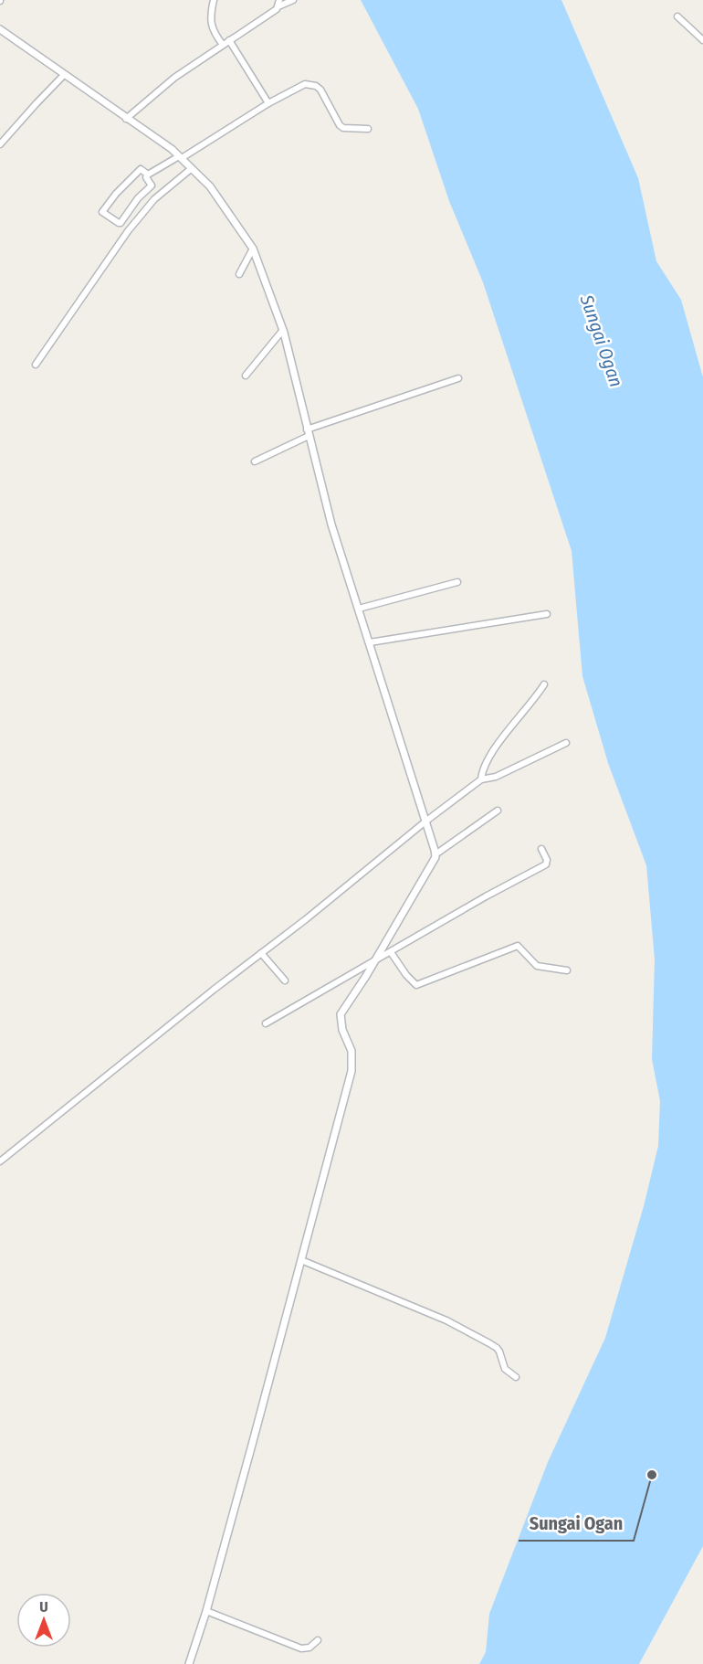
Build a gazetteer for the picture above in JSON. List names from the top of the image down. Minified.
{"water":["Sungai Ogan"],"places":["Sungai Ogan"],"north":"top"}
